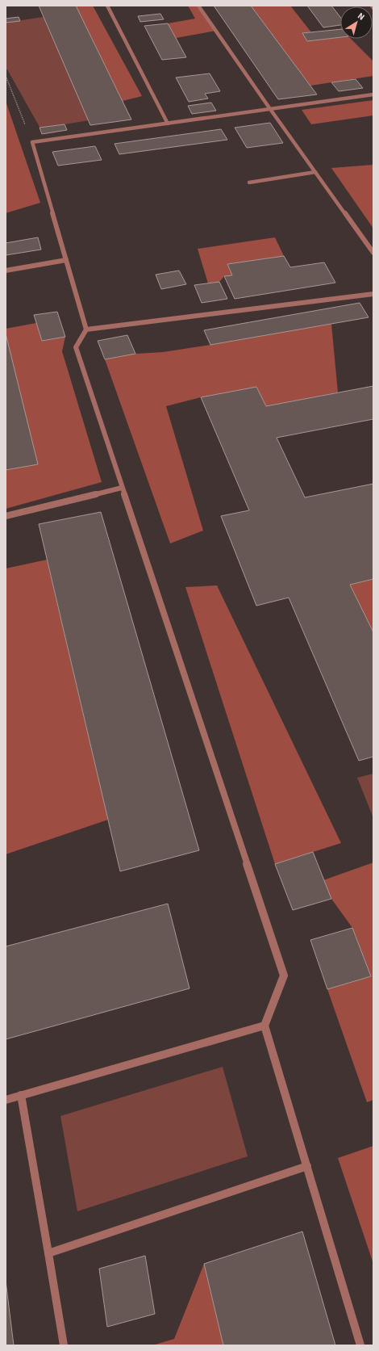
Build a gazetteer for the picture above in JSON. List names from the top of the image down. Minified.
{"north":"top right"}
